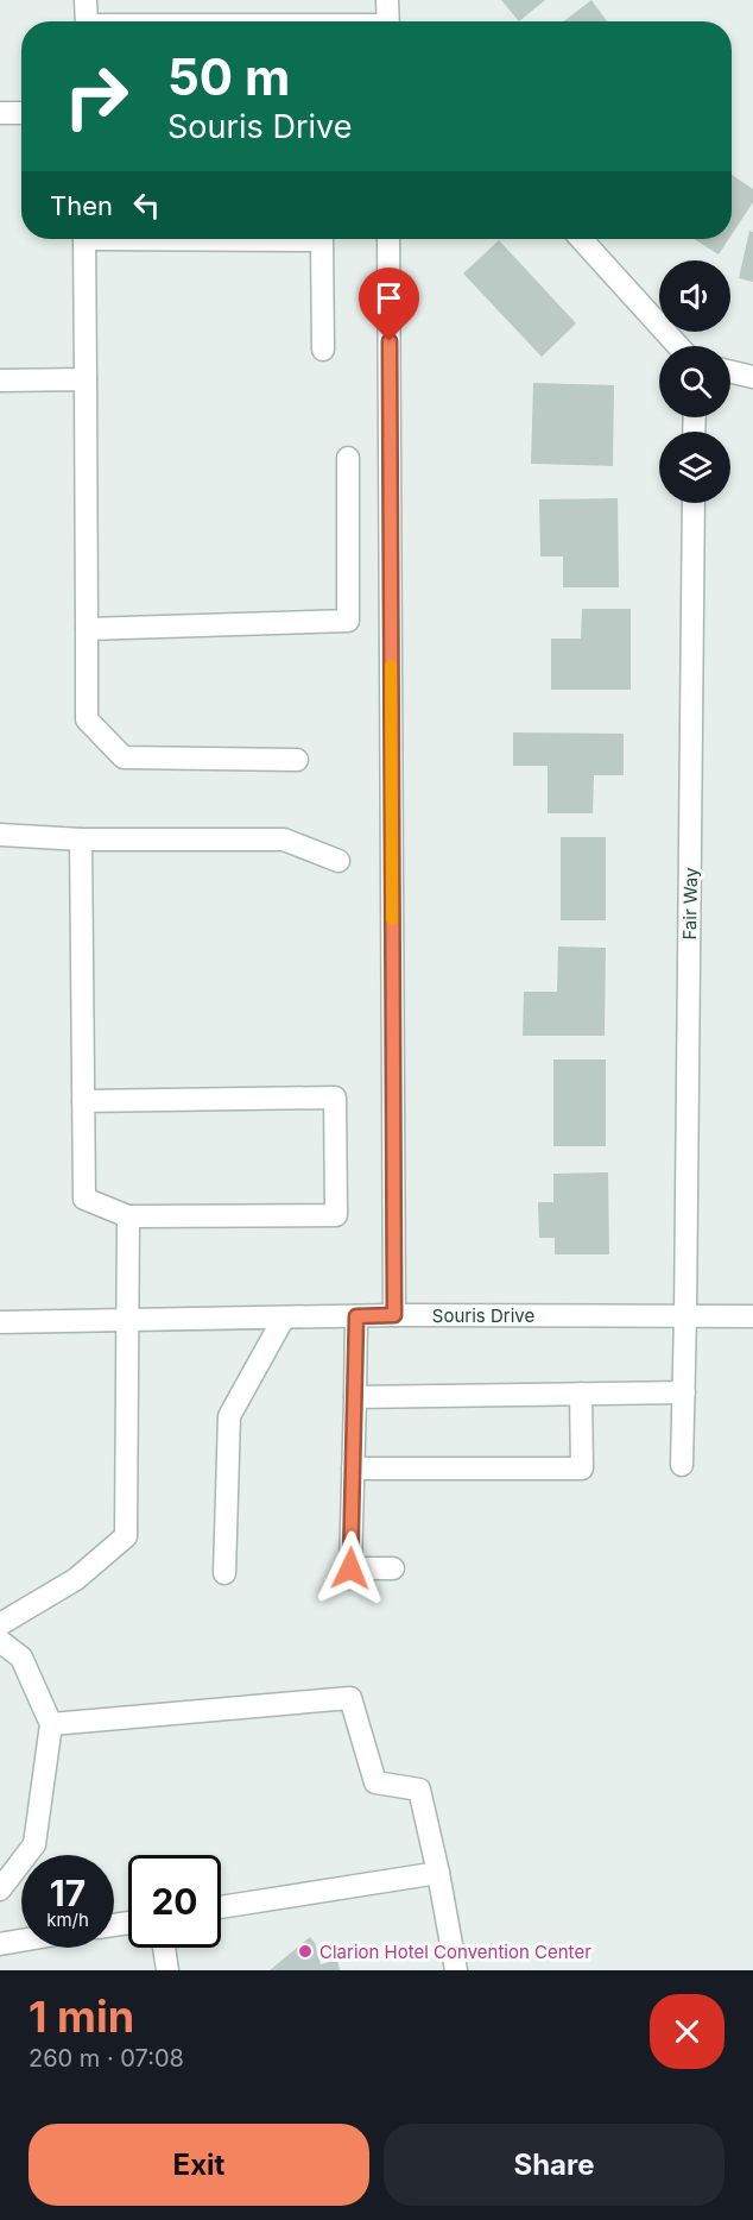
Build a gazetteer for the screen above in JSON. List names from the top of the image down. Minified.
{"streets":{"street":["Fair Way","Souris Drive"]},"crossings":[["Fair Way","Souris Drive"]],"places":["Clarion Hotel Convention Center"],"page":{"turn":["50 m","Souris Drive"],"then":"Then","speed":"17 km/h","limit":"20","heading":["1 min","260 m · 07:08"],"buttons":["Exit","Share"]}}
